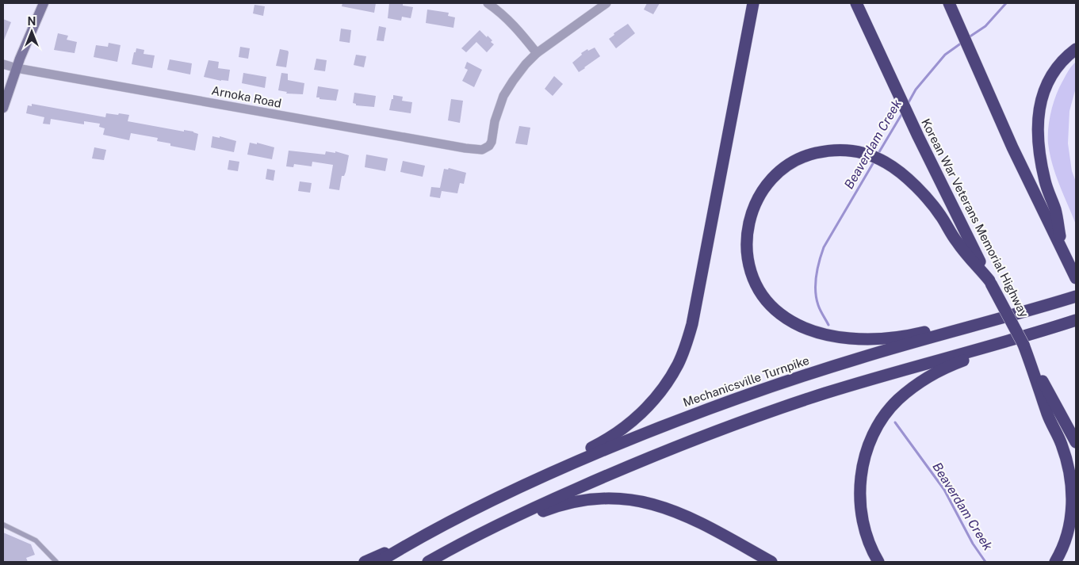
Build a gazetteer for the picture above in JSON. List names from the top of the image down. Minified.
{"streets":{"highway":["Korean War Veterans Memorial Highway","Mechanicsville Turnpike"],"street":["Arnoka Road"]},"water":["Beaverdam Creek"],"north":"top"}
